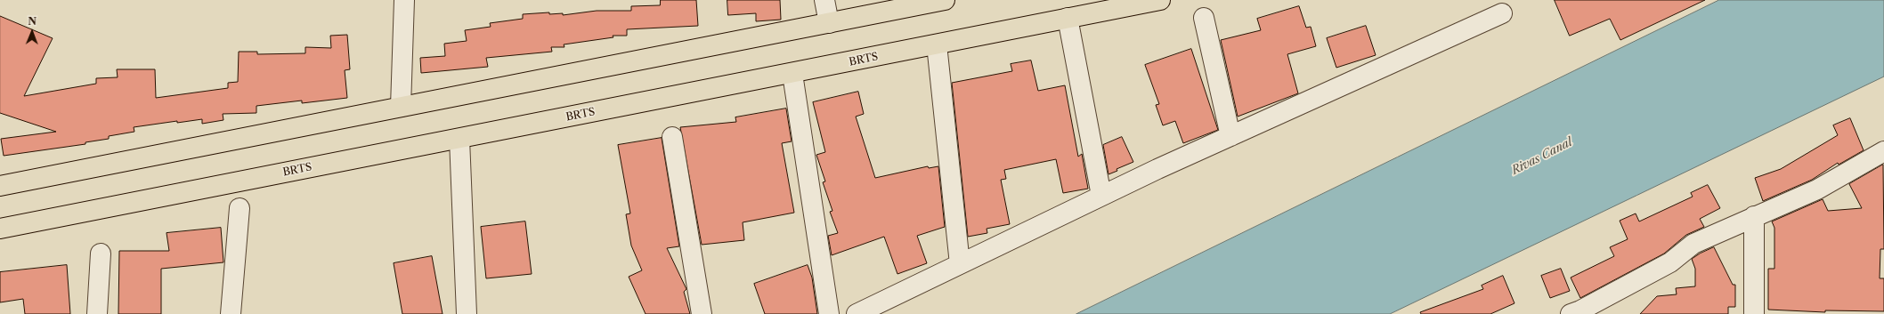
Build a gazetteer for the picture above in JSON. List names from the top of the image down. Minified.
{"streets":{"main road":["BRTS"]},"water":["Rivas Canal"],"north":"top"}
